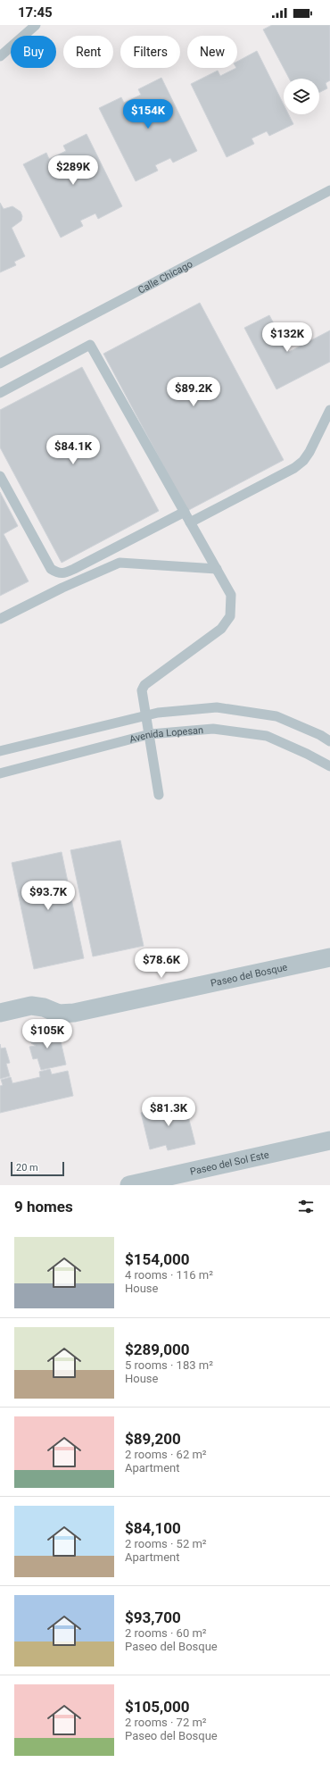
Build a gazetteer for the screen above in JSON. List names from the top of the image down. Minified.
{"streets":{"street":["Paseo del Bosque","Paseo del Sol Este"],"lane":["Calle Chicago","Avenida Lopesan"]},"scale_bar":"20 m","page":{"status":"17:45","chip":["Buy","Rent","Filters","New"],"price":["$154K","$289K","$132K","$89.2K","$84.1K","$93.7K","$78.6K","$105K","$81.3K"],"scale":"20 m","heading":"9 homes","list":[{"name":"$154,000","note":"4 rooms · 116 m² · House"},{"name":"$289,000","note":"5 rooms · 183 m² · House"},{"name":"$89,200","note":"2 rooms · 62 m² · Apartment"},{"name":"$84,100","note":"2 rooms · 52 m² · Apartment"},{"name":"$93,700","note":"2 rooms · 60 m² · Paseo del Bosque"},{"name":"$105,000","note":"2 rooms · 72 m² · Paseo del Bosque"}]}}
